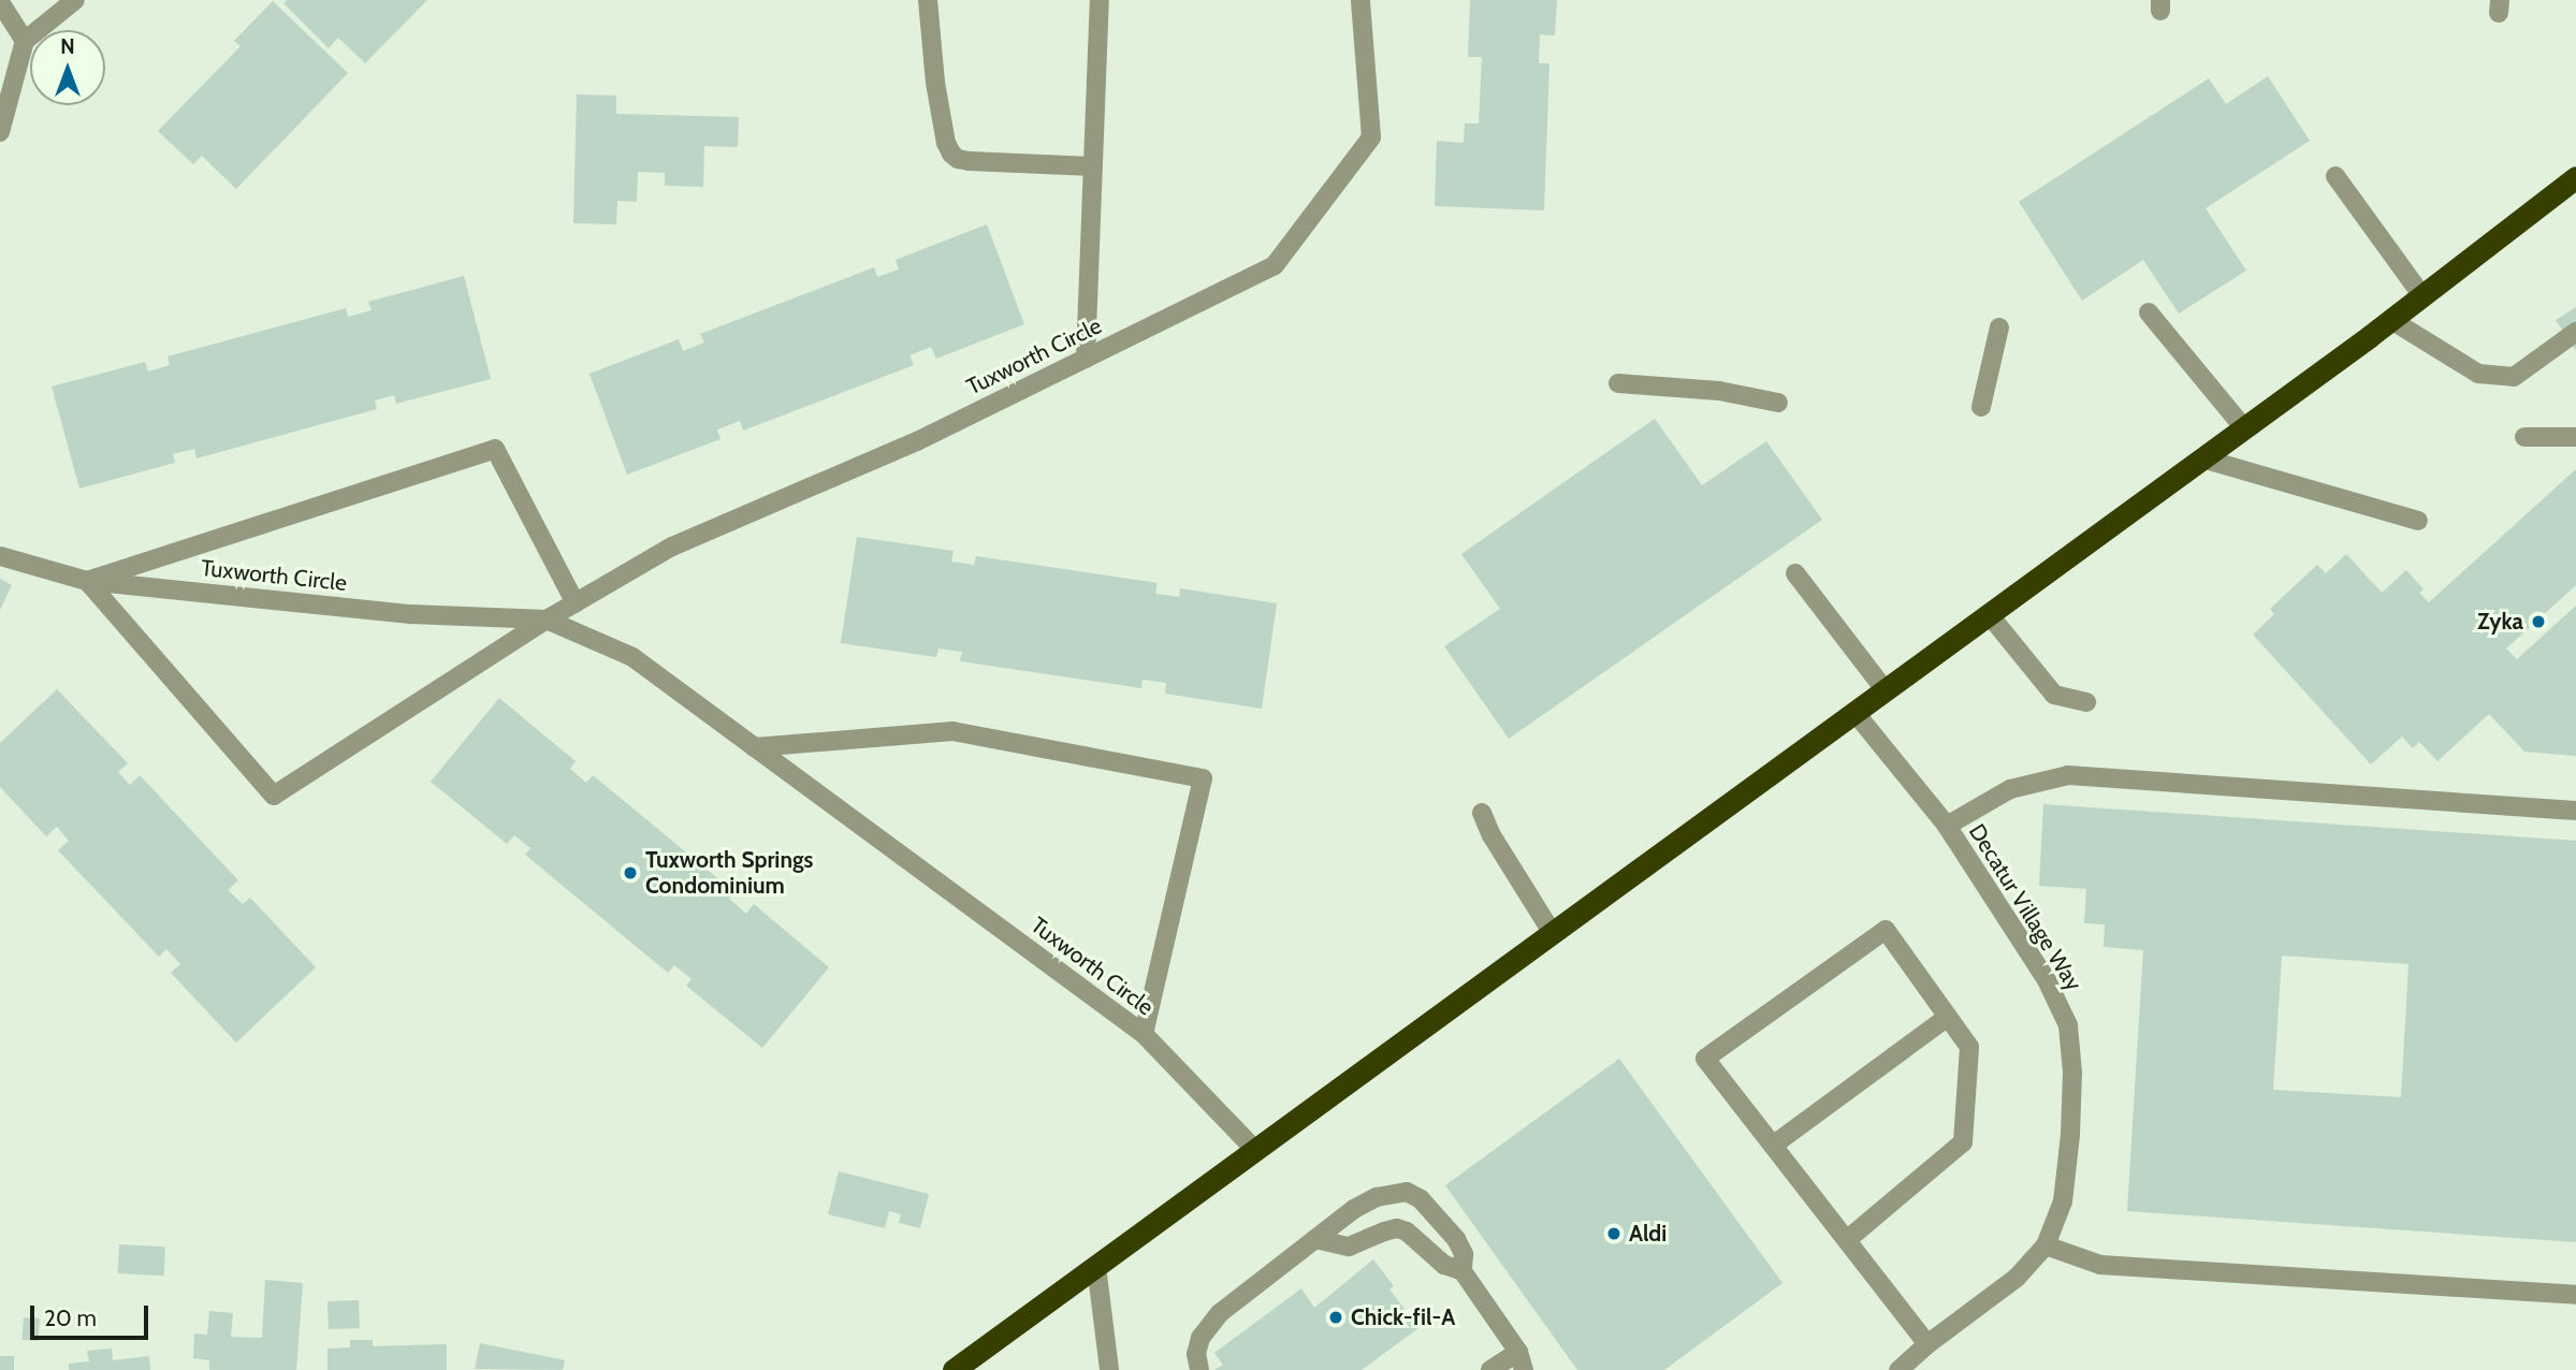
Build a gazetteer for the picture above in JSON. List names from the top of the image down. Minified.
{"streets":{"street":["Tuxworth Circle","Decatur Village Way"]},"places":["Zyka","Tuxworth Springs Condominium","Aldi","Chick-fil-A"],"scale_bar":"20 m","north":"top"}
